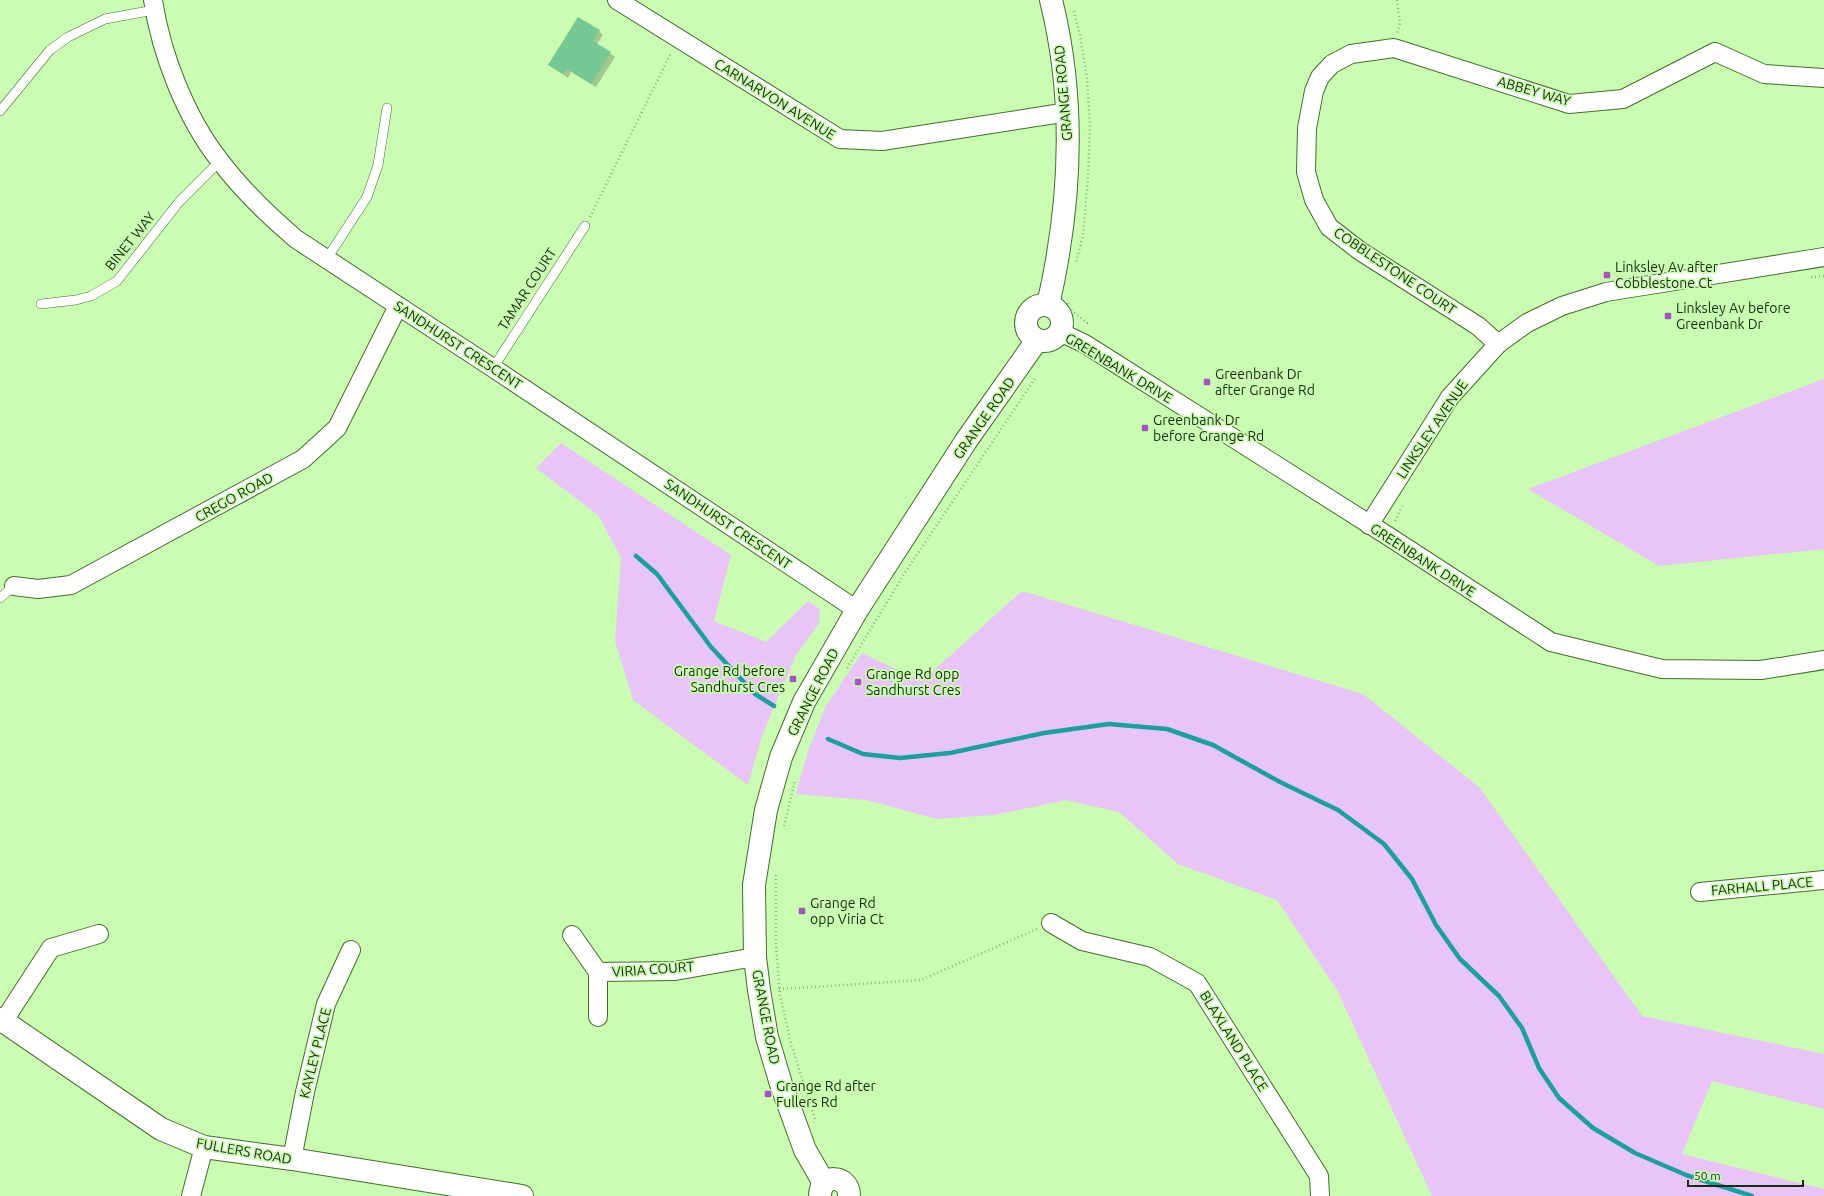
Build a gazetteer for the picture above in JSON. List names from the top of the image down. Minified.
{"streets":{"street":["ABBEY WAY","GRANGE ROAD","CARNARVON AVENUE","COBBLESTONE COURT","SANDHURST CRESCENT","GREENBANK DRIVE","LINKSLEY AVENUE","CREGO ROAD","FARHALL PLACE","VIRIA COURT","BLAXLAND PLACE","KAYLEY PLACE","FULLERS ROAD"],"lane":["BINET WAY","TAMAR COURT"]},"crossings":[["ABBEY WAY","COBBLESTONE COURT"],["GRANGE ROAD","CARNARVON AVENUE"],["GRANGE ROAD","SANDHURST CRESCENT"],["GRANGE ROAD","VIRIA COURT"],["BINET WAY","SANDHURST CRESCENT"],["COBBLESTONE COURT","LINKSLEY AVENUE"],["TAMAR COURT","SANDHURST CRESCENT"],["SANDHURST CRESCENT","CREGO ROAD"],["GREENBANK DRIVE","LINKSLEY AVENUE"],["KAYLEY PLACE","FULLERS ROAD"]],"places":{"transit":["Linksley Av after Cobblestone Ct","Linksley Av before Greenbank Dr","Greenbank Dr after Grange Rd","Greenbank Dr before Grange Rd","Grange Rd before Sandhurst Cres","Grange Rd opp Sandhurst Cres","Grange Rd opp Viria Ct","Grange Rd after Fullers Rd"]},"scale_bar":"50 m"}
